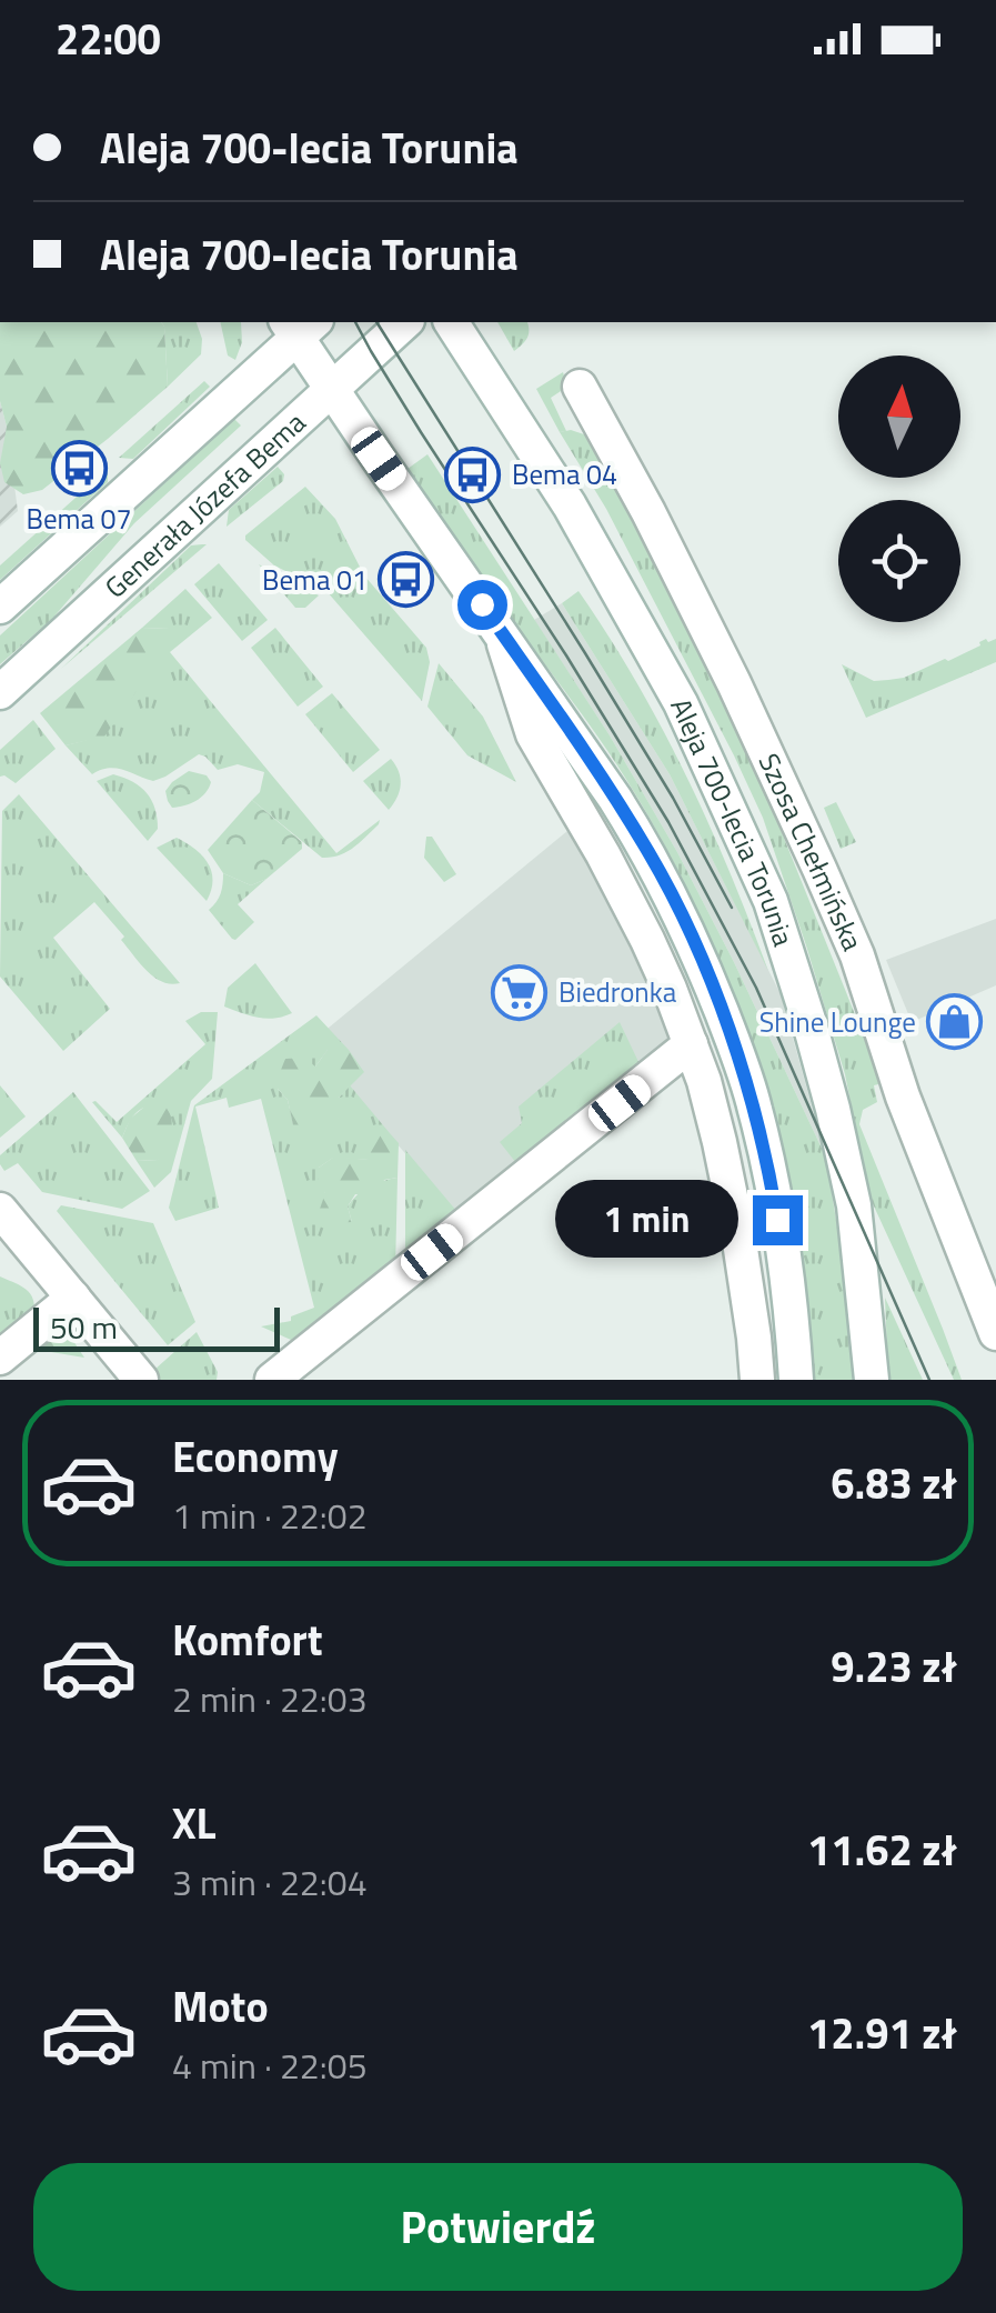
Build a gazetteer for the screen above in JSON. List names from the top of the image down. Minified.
{"streets":{"main road":["Generała Józefa Bema","Aleja 700-lecia Torunia","Szosa Chełmińska"]},"places":{"bus stop":["Bema 07","Bema 04","Bema 01"],"supermarket":["Biedronka"],"shop":["Shine Lounge"]},"scale_bar":"50 m","north":"top","page":{"status":"22:00","banner":["Aleja 700-lecia Torunia","Aleja 700-lecia Torunia"],"bubble":"1 min","scale":"50 m","list":[{"name":"Economy","note":"1 min · 22:02","value":"6.83 zł"},{"name":"Komfort","note":"2 min · 22:03","value":"9.23 zł"},{"name":"XL","note":"3 min · 22:04","value":"11.62 zł"},{"name":"Moto","note":"4 min · 22:05","value":"12.91 zł"}],"buttons":"Potwierdź"}}
